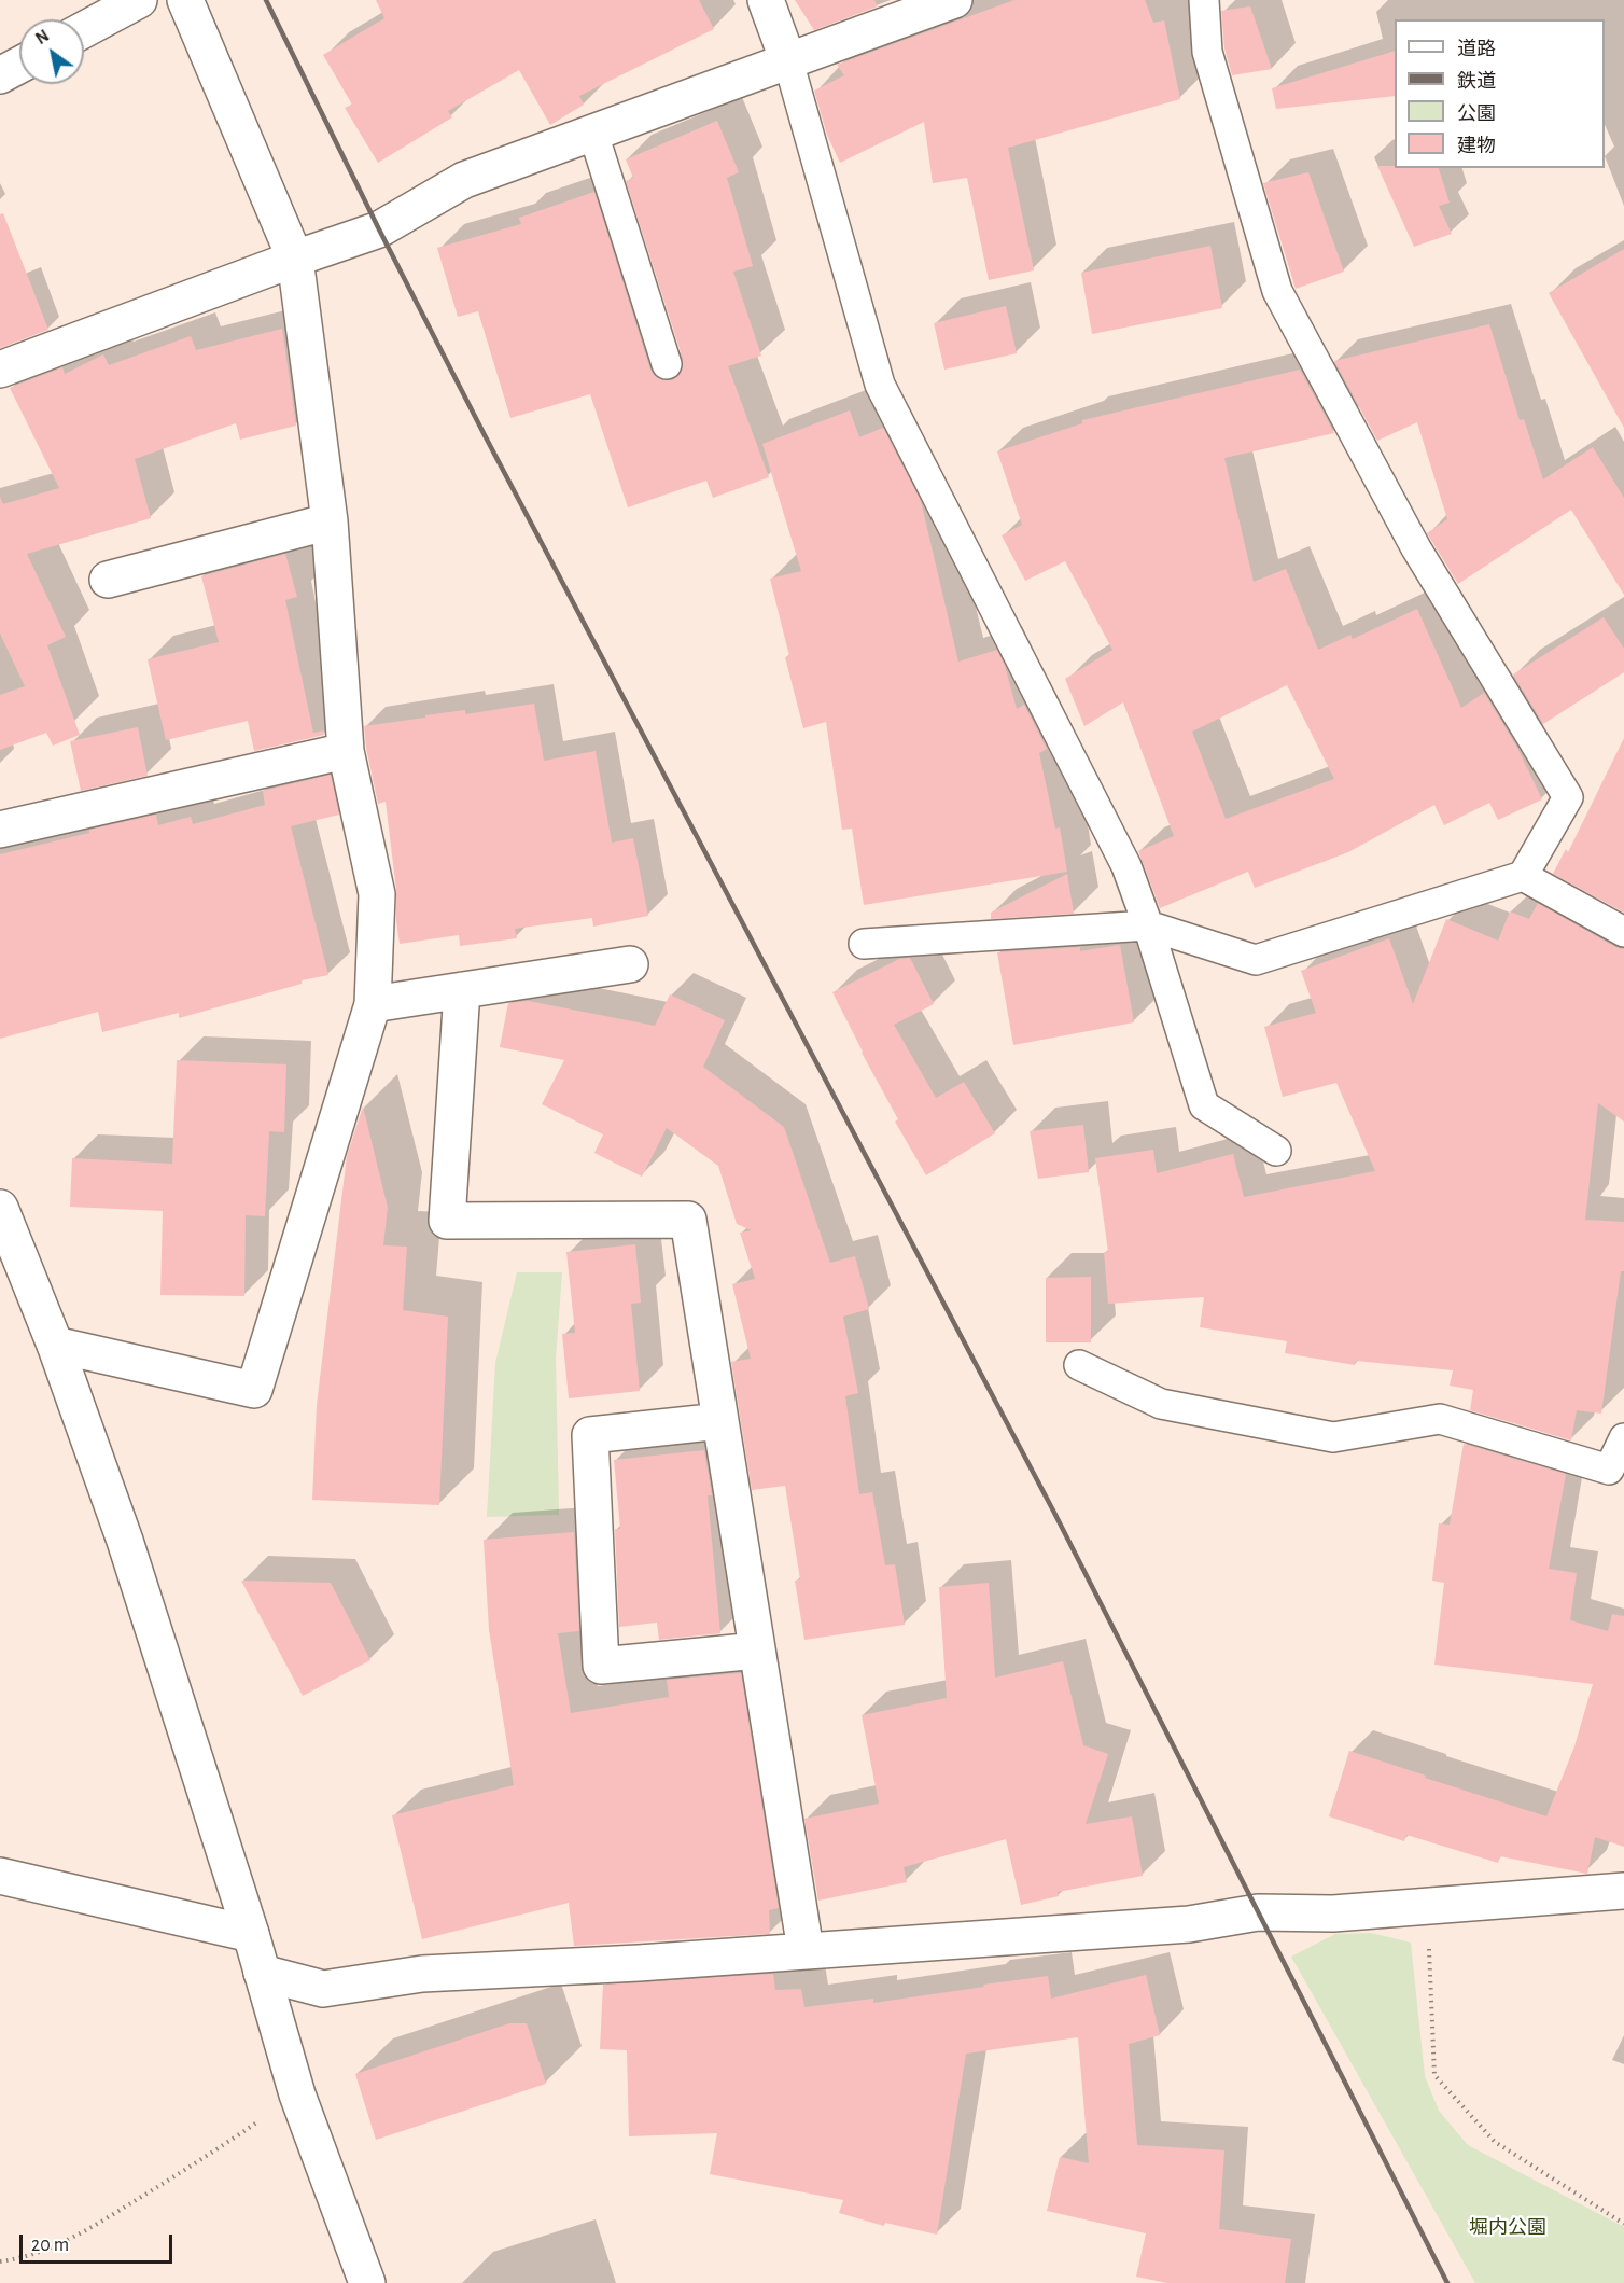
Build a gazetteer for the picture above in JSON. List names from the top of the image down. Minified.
{"parks":["堀内公園"],"legend":["道路","鉄道","公園","建物"],"scale_bar":"20 m","north":"top left"}
